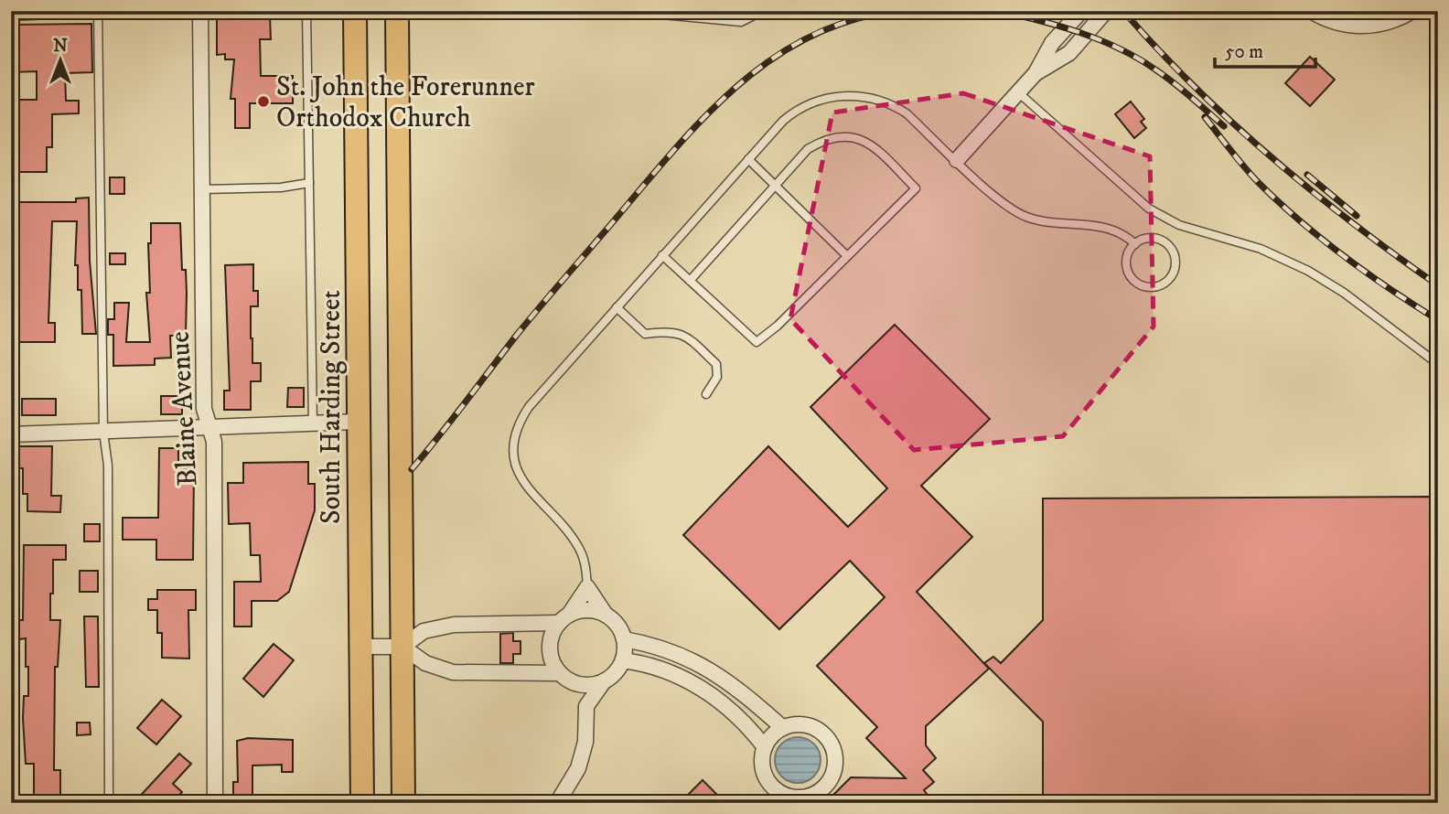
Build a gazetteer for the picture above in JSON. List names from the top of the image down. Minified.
{"streets":{"main road":["South Harding Street"],"street":["Blaine Avenue"]},"places":["St. John the Forerunner Orthodox Church"],"scale_bar":"50 m","north":"top"}
